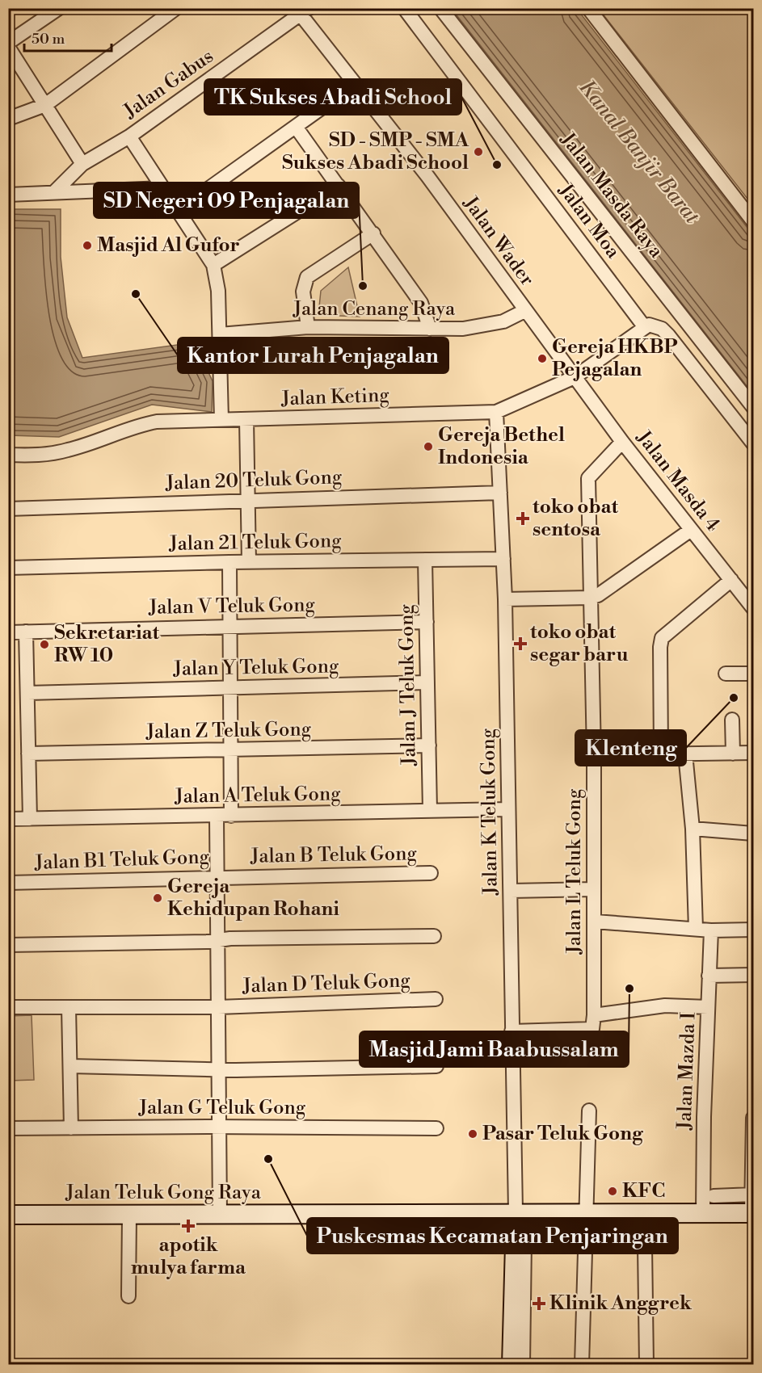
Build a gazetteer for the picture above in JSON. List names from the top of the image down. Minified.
{"streets":{"main road":["Jalan Teluk Gong Raya"],"street":["Jalan Gabus","Jalan Masda Raya","Jalan Moa","Jalan Wader","Jalan Cenang Raya","Jalan Keting","Jalan 20 Teluk Gong","Jalan Masda 4","Jalan 21 Teluk Gong","Jalan V Teluk Gong","Jalan Y Teluk Gong","Jalan J Teluk Gong","Jalan Z Teluk Gong","Jalan A Teluk Gong","Jalan K Teluk Gong","Jalan B Teluk Gong","Jalan B1 Teluk Gong","Jalan L Teluk Gong","Jalan D Teluk Gong","Jalan Mazda I","Jalan G Teluk Gong"]},"crossings":[["Jalan Gabus","Jalan Wader"],["Jalan Moa","Jalan Keting"],["Jalan Wader","Jalan Cenang Raya"],["Jalan Wader","Jalan Keting"],["Jalan Wader","Jalan Masda 4"],["Jalan Keting","Jalan Masda 4"],["Jalan Keting","Jalan K Teluk Gong"],["Jalan 20 Teluk Gong","Jalan K Teluk Gong"],["Jalan Masda 4","Jalan L Teluk Gong"],["Jalan 21 Teluk Gong","Jalan J Teluk Gong"],["Jalan 21 Teluk Gong","Jalan K Teluk Gong"],["Jalan V Teluk Gong","Jalan J Teluk Gong"],["Jalan Y Teluk Gong","Jalan J Teluk Gong"],["Jalan J Teluk Gong","Jalan Z Teluk Gong"],["Jalan J Teluk Gong","Jalan A Teluk Gong"],["Jalan A Teluk Gong","Jalan K Teluk Gong"],["Jalan K Teluk Gong","Jalan Teluk Gong Raya"],["Jalan B Teluk Gong","Jalan B1 Teluk Gong"],["Jalan Mazda I","Jalan Teluk Gong Raya"]],"water":["Kanal Banjir Barat"],"places":{"other":["SD - SMP - SMA Sukses Abadi School","TK Sukses Abadi School","Masjid Al Gufor","SD Negeri 09 Penjagalan","Kantor Lurah Penjagalan","Gereja HKBP Pejagalan","Gereja Bethel Indonesia","Sekretariat RW 10","Klenteng","Gereja Kehidupan Rohani","Masjid Jami Baabussalam","Pasar Teluk Gong","Puskesmas Kecamatan Penjaringan","KFC"],"health":["toko obat sentosa","toko obat segar baru","apotik mulya farma","Klinik Anggrek"]},"scale_bar":"50 m"}
